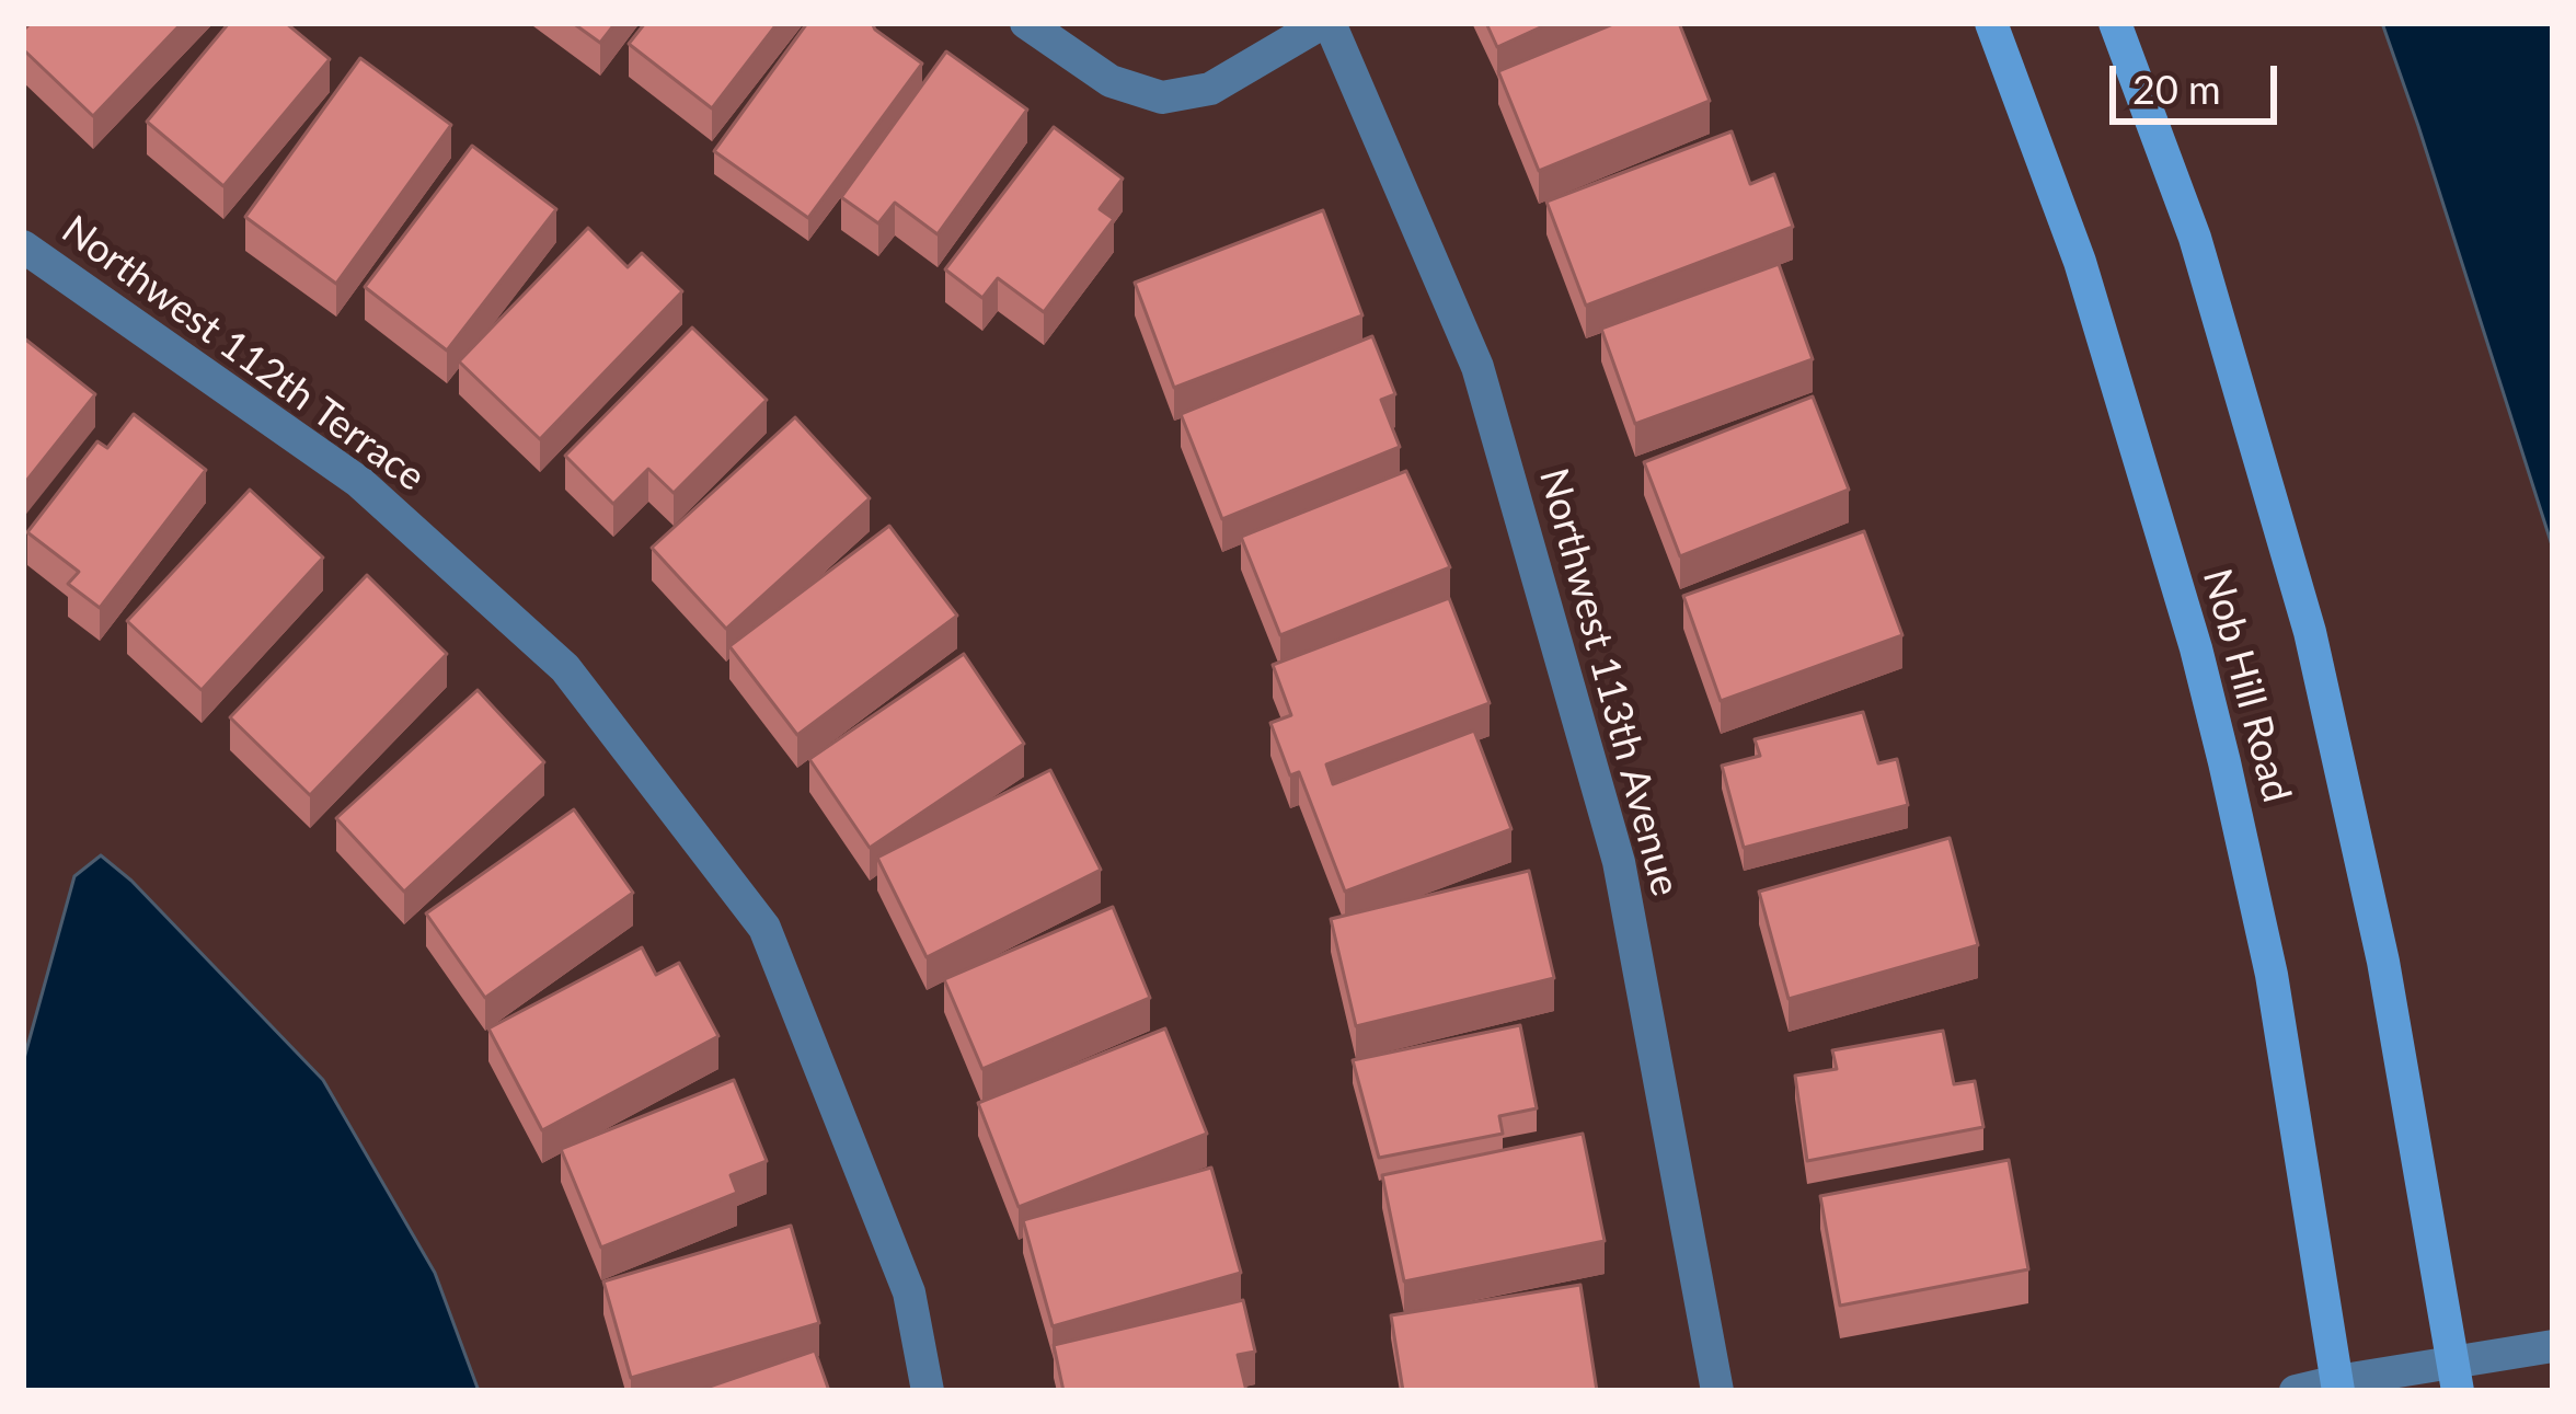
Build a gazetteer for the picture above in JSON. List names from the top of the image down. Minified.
{"streets":{"main road":["Nob Hill Road"],"street":["Northwest 112th Terrace","Northwest 113th Avenue"]},"scale_bar":"20 m"}
